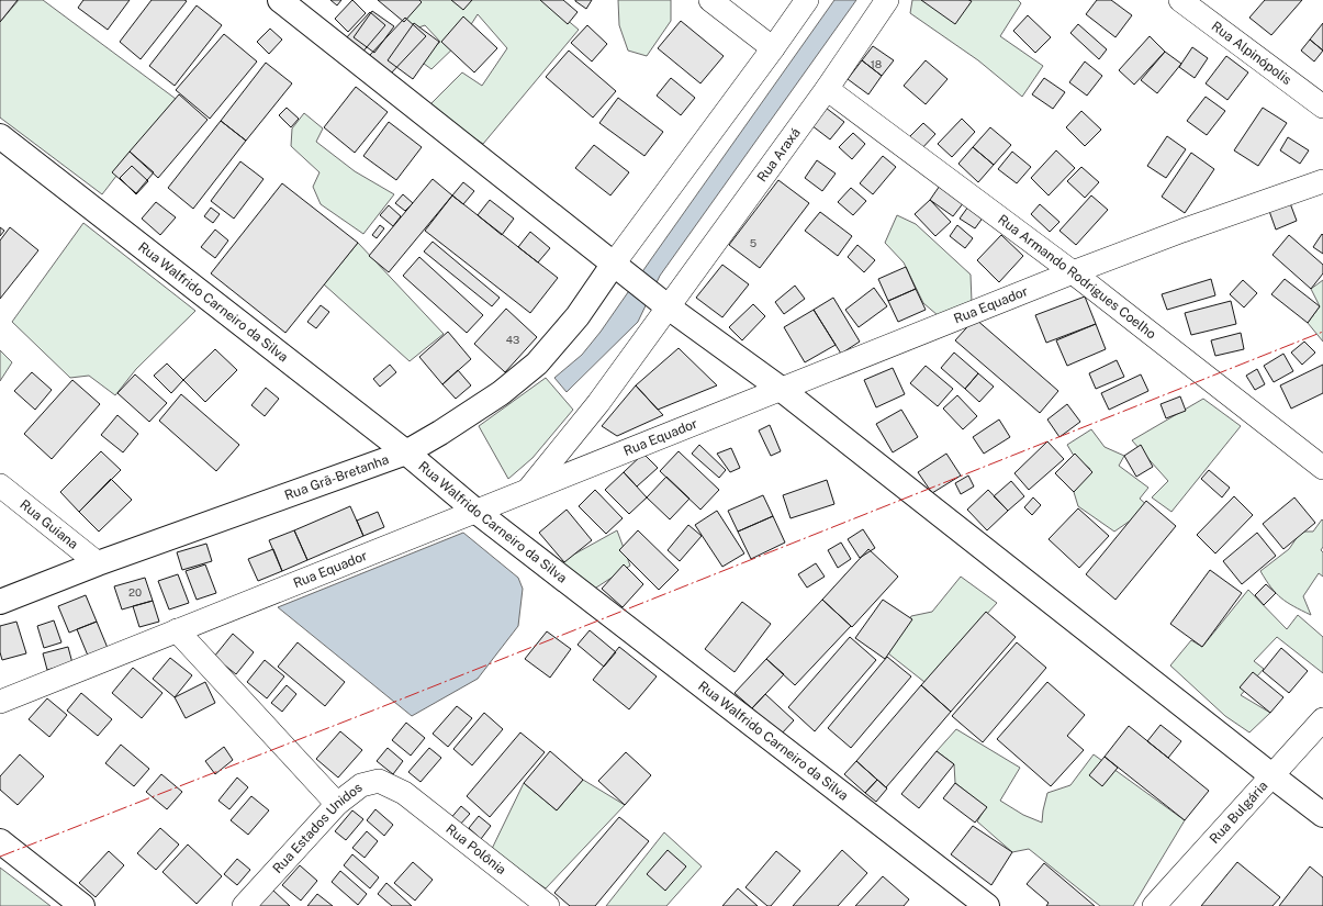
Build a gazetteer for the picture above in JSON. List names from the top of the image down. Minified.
{"streets":{"main road":["Rua Walfrido Carneiro da Silva","Rua Grã-Bretanha"],"street":["Rua Alpinópolis","Rua Araxá","Rua Armando Rodrigues Coelho","Rua Equador","Rua Guiana","Rua Bulgária","Rua Estados Unidos","Rua Polônia"]},"crossings":[["Rua Araxá","Rua Armando Rodrigues Coelho"],["Rua Armando Rodrigues Coelho","Rua Equador"],["Rua Walfrido Carneiro da Silva","Rua Equador"],["Rua Walfrido Carneiro da Silva","Rua Grã-Bretanha"],["Rua Grã-Bretanha","Rua Guiana"],["Rua Estados Unidos","Rua Polônia"]],"house_numbers":["18","5","43","20"]}
